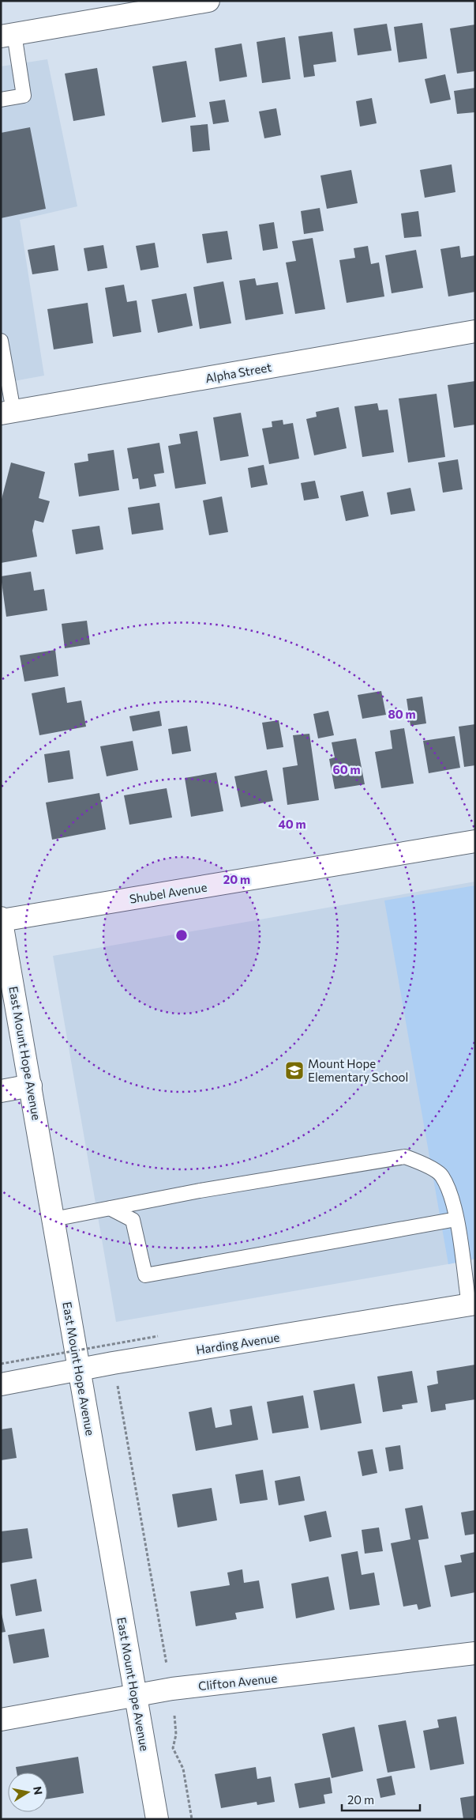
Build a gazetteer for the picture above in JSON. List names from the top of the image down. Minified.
{"streets":{"street":["Alpha Street","Shubel Avenue","East Mount Hope Avenue","Harding Avenue","Clifton Avenue"]},"crossings":[["Shubel Avenue","East Mount Hope Avenue"],["East Mount Hope Avenue","Harding Avenue"],["East Mount Hope Avenue","Clifton Avenue"]],"places":{"school or university":["Mount Hope Elementary School"]},"scale_bar":"20 m","north":"right","rings":["80 m","60 m","40 m","20 m"]}
